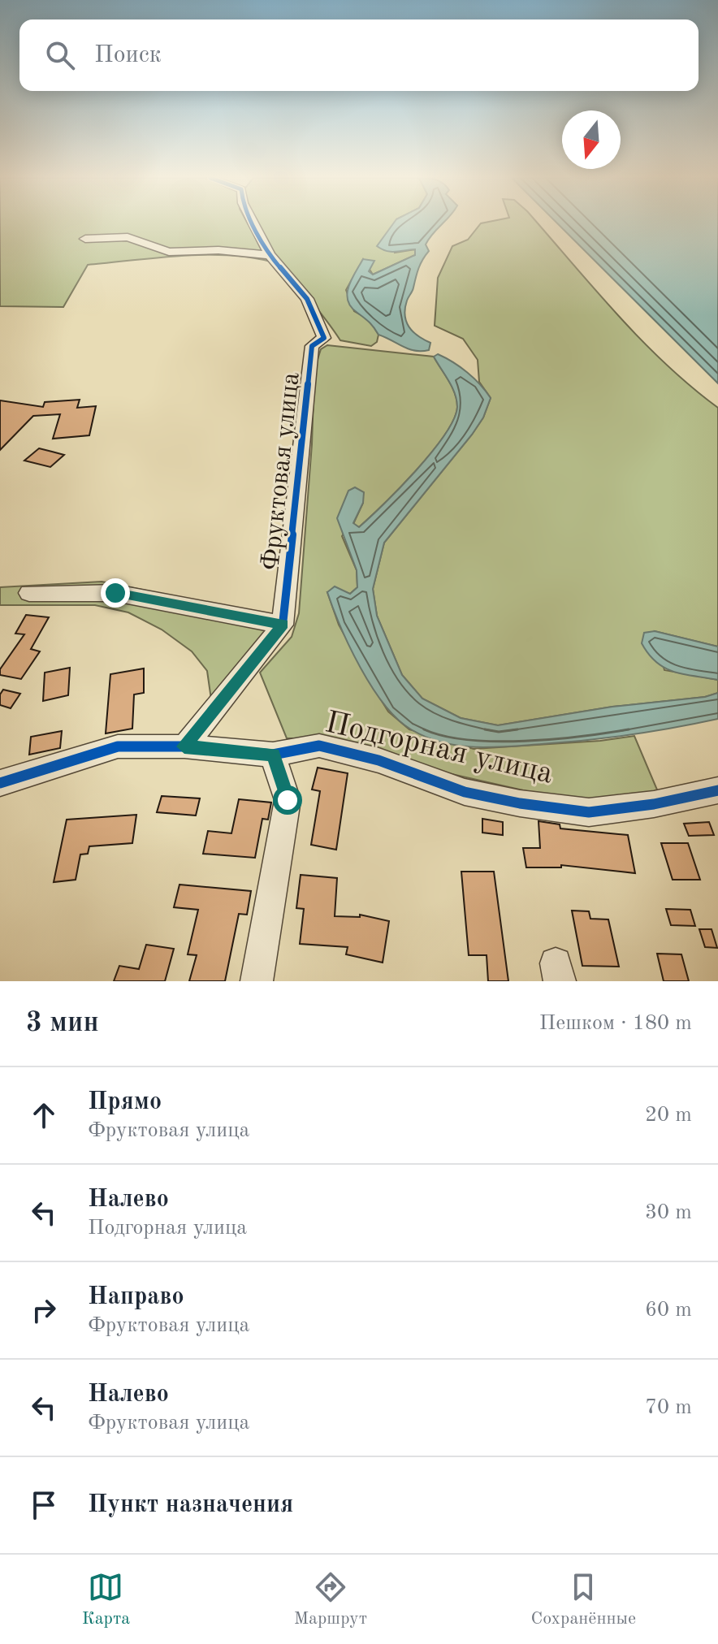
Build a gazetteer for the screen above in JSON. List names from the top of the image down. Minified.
{"streets":{"street":["Фруктовая улица","Подгорная улица"]},"north":"bottom","page":{"search":"Поиск","heading":["3 мин","Пешком · 180 m"],"list":[["Прямо","Фруктовая улица","20 m"],["Налево","Подгорная улица","30 m"],["Направо","Фруктовая улица","60 m"],["Налево","Фруктовая улица","70 m"],"Пункт назначения"],"nav":["Карта","Маршрут","Сохранённые"]}}
